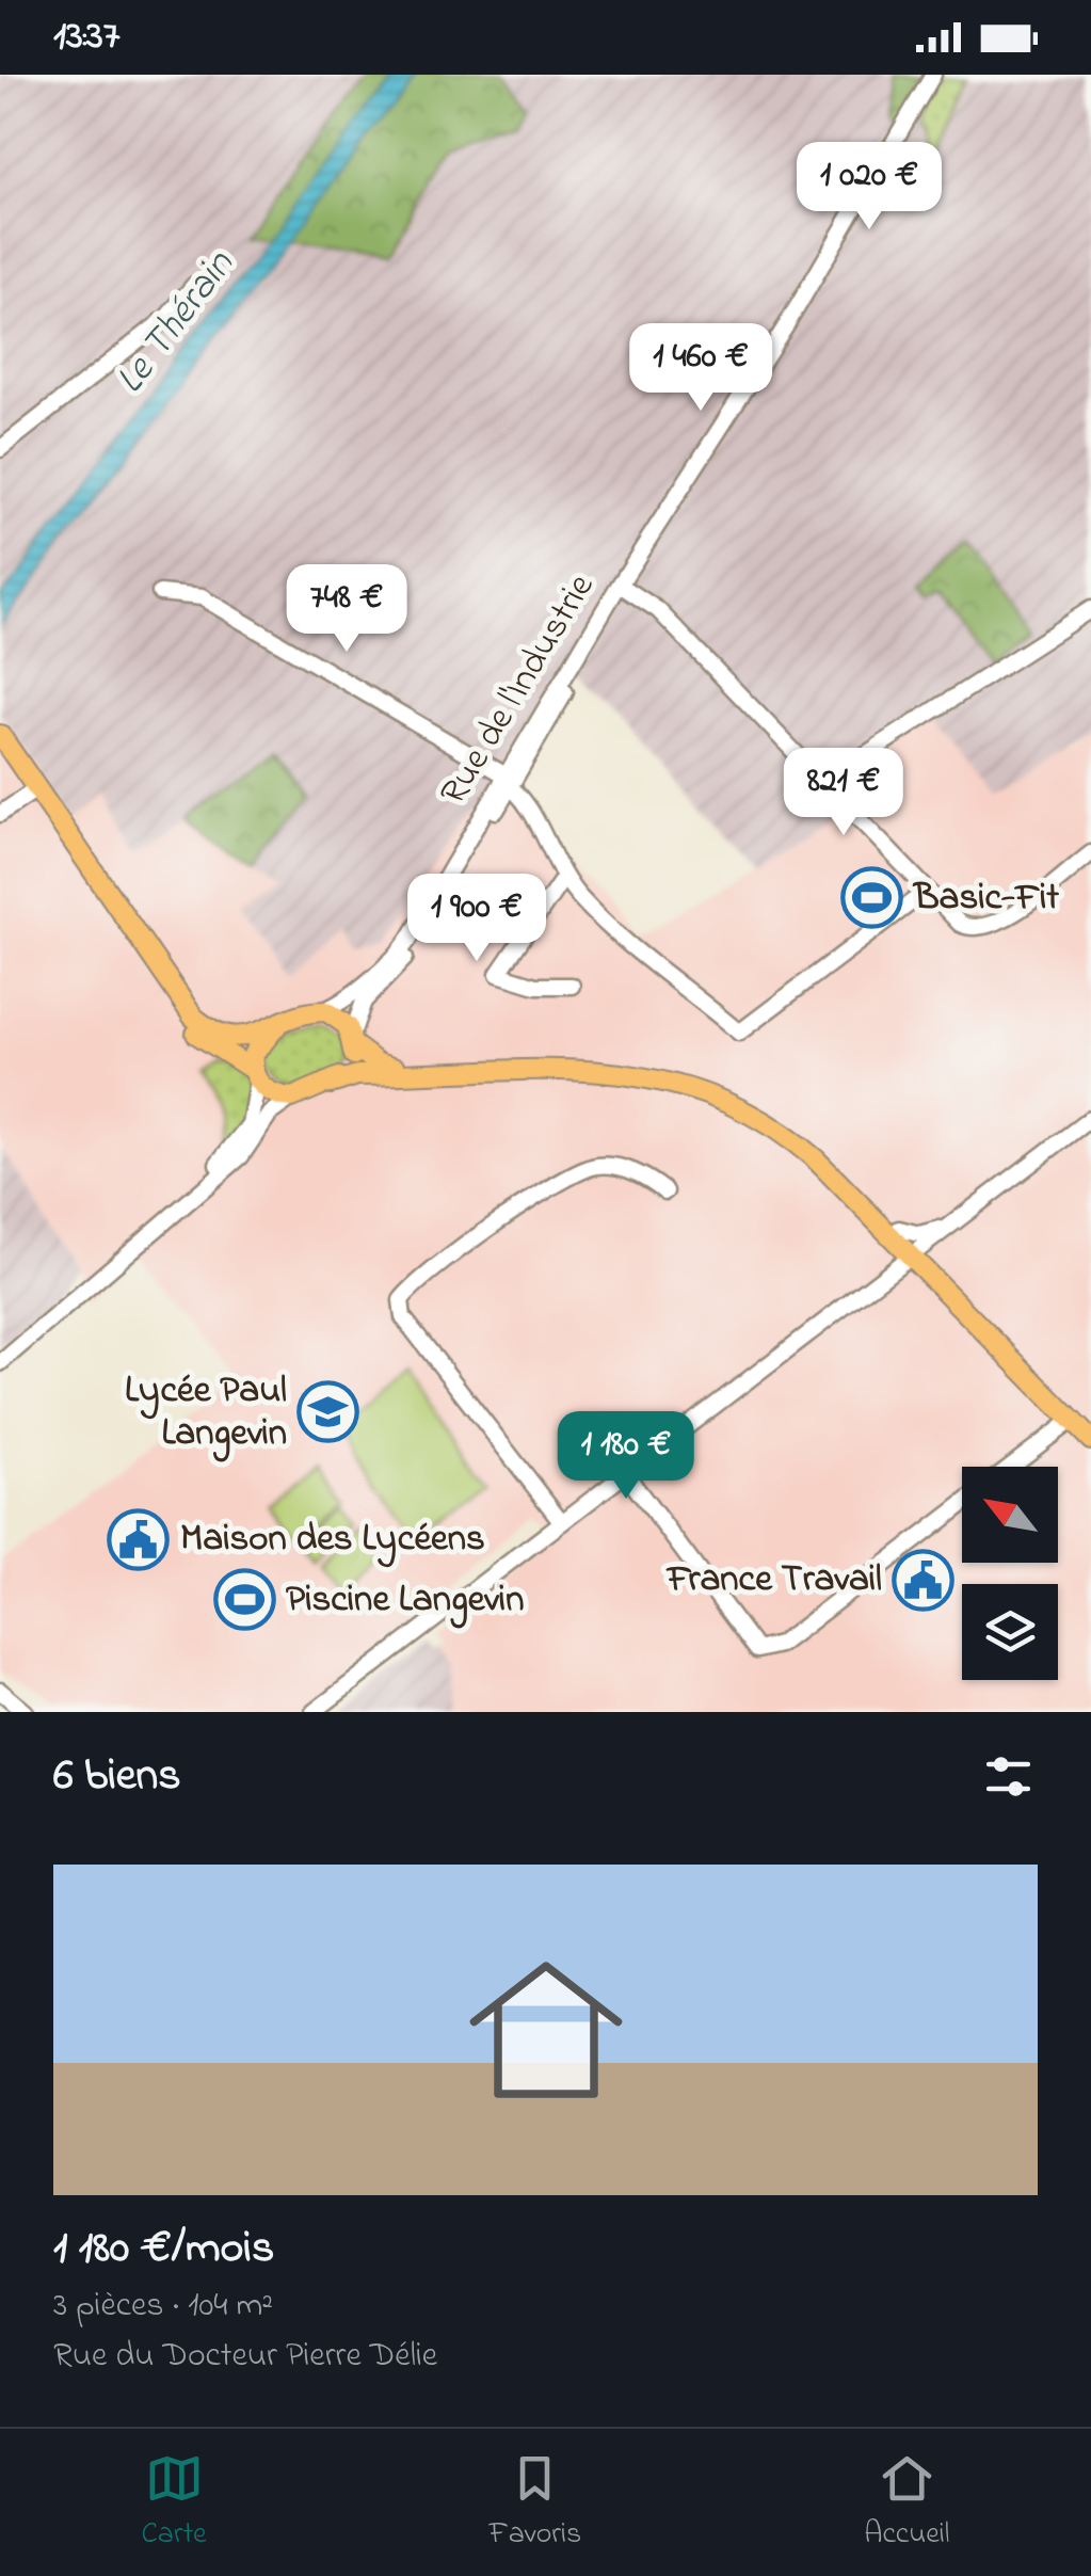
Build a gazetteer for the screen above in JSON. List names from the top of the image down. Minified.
{"streets":{"street":["Rue de l'Industrie"]},"water":["Le Thérain"],"places":{"sports":["Basic-Fit","Piscine Langevin"],"school or university":["Lycée Paul Langevin"],"public building":["Maison des Lycéens","France Travail"]},"north":"top left","page":{"status":"13:37","price":["1 020 €","1 460 €","748 €","821 €","1 900 €","1 180 €"],"heading":"6 biens","list":[{"name":"1 180 €/mois","note":"3 pièces · 104 m² · Rue du Docteur Pierre Délie"}],"tabs":["Carte","Favoris","Accueil"]}}
